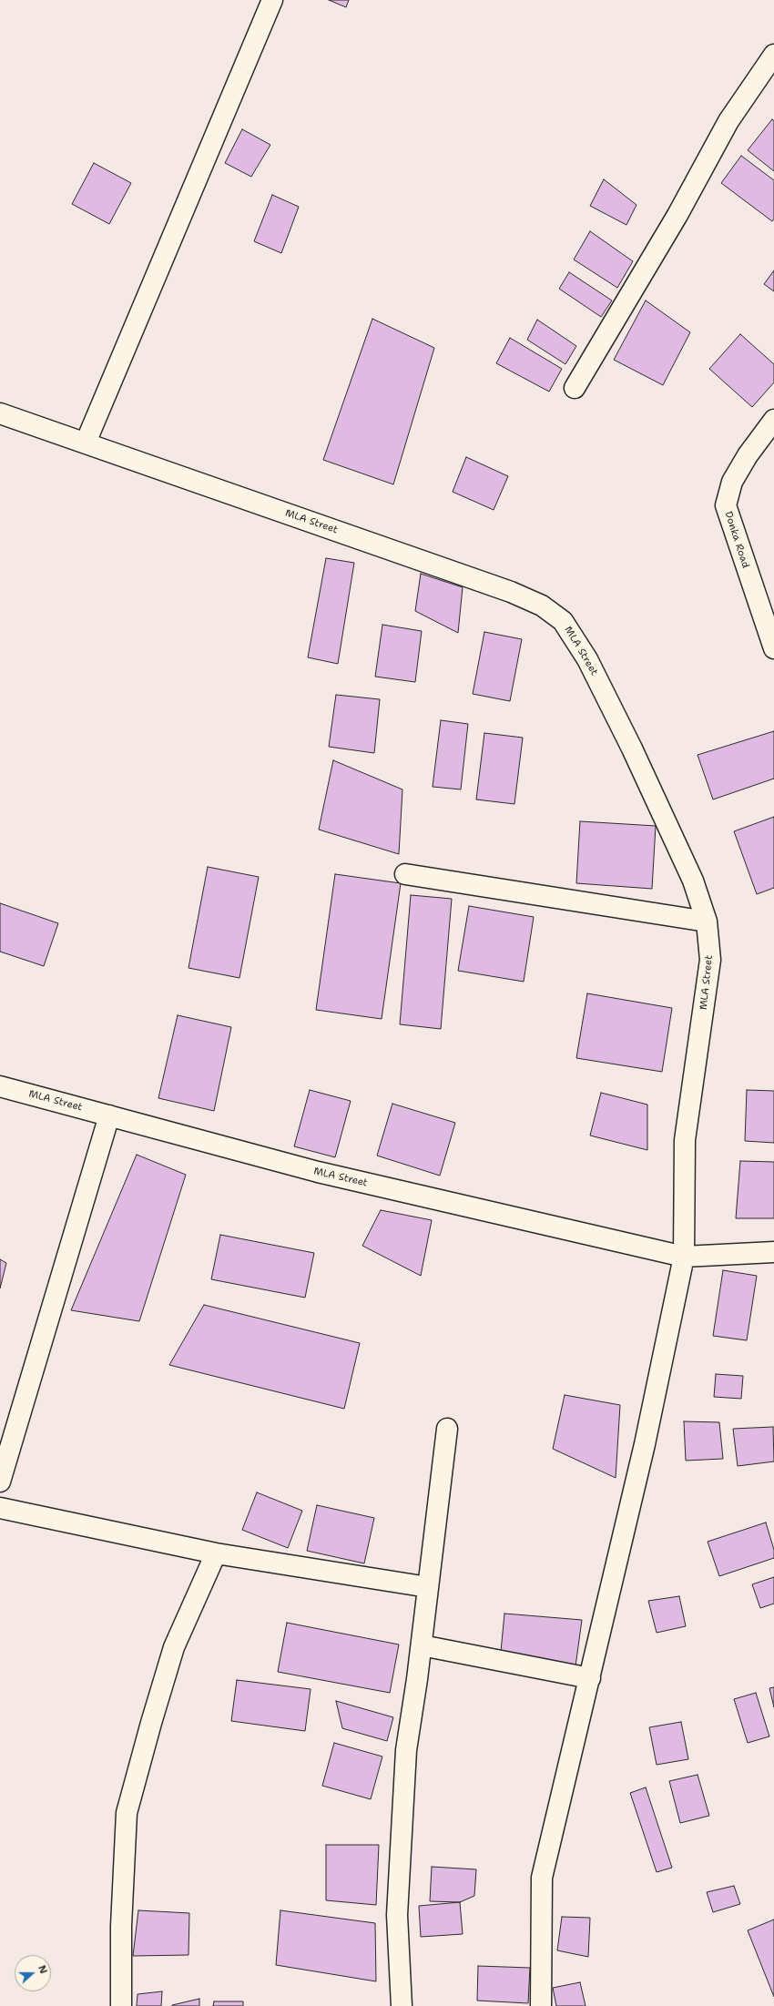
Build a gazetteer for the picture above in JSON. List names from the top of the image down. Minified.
{"streets":{"street":["MLA Street","Donka Road"]},"north":"right"}
